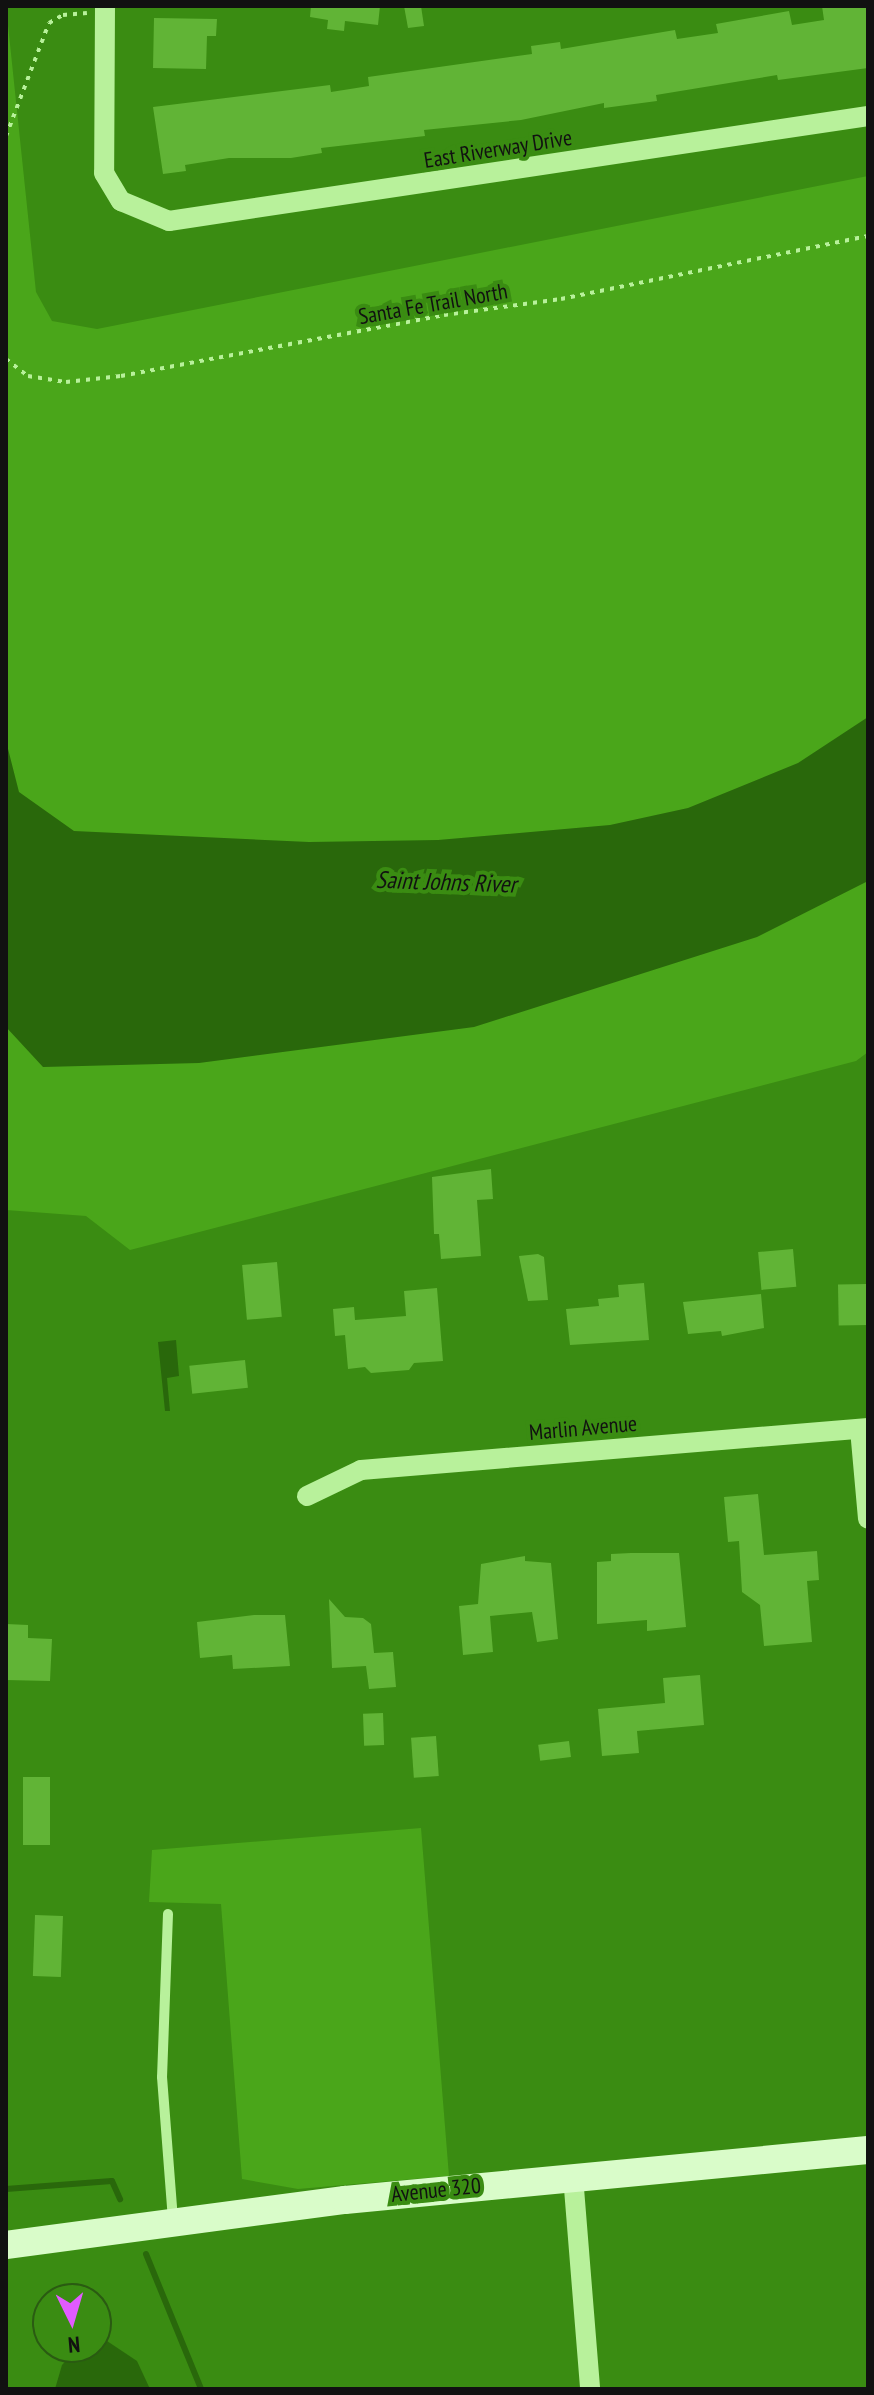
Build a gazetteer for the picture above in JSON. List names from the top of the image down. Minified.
{"streets":{"street":["East Riverway Drive","Marlin Avenue","Avenue 320"],"path":["Santa Fe Trail North"]},"water":["Saint Johns River"],"north":"bottom"}
